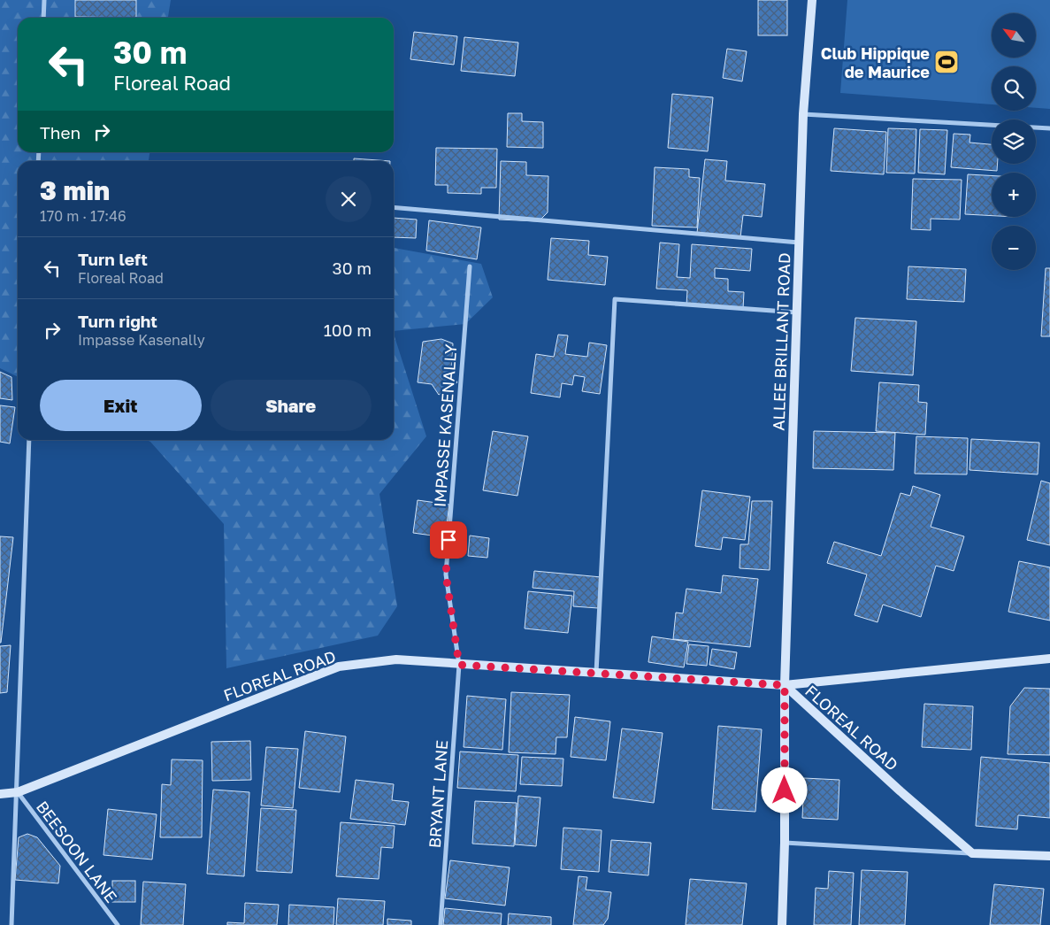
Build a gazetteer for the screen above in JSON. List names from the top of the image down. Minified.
{"streets":{"main road":["ALLEE BRILLANT ROAD","FLOREAL ROAD"],"street":["IMPASSE KASENALLY","BRYANT LANE","BEESOON LANE"]},"crossings":[["ALLEE BRILLANT ROAD","FLOREAL ROAD"],["IMPASSE KASENALLY","FLOREAL ROAD"],["IMPASSE KASENALLY","BRYANT LANE"],["FLOREAL ROAD","BRYANT LANE"],["FLOREAL ROAD","BEESOON LANE"]],"places":{"sports":["Club Hippique de Maurice"]},"north":"top left","page":{"map_buttons":["+","−"],"turn":["30 m","Floreal Road"],"then":"Then","heading":["3 min","170 m · 17:46"],"list":[{"name":"Turn left","note":"Floreal Road","value":"30 m"},{"name":"Turn right","note":"Impasse Kasenally","value":"100 m"}],"buttons":["Exit","Share"]}}
